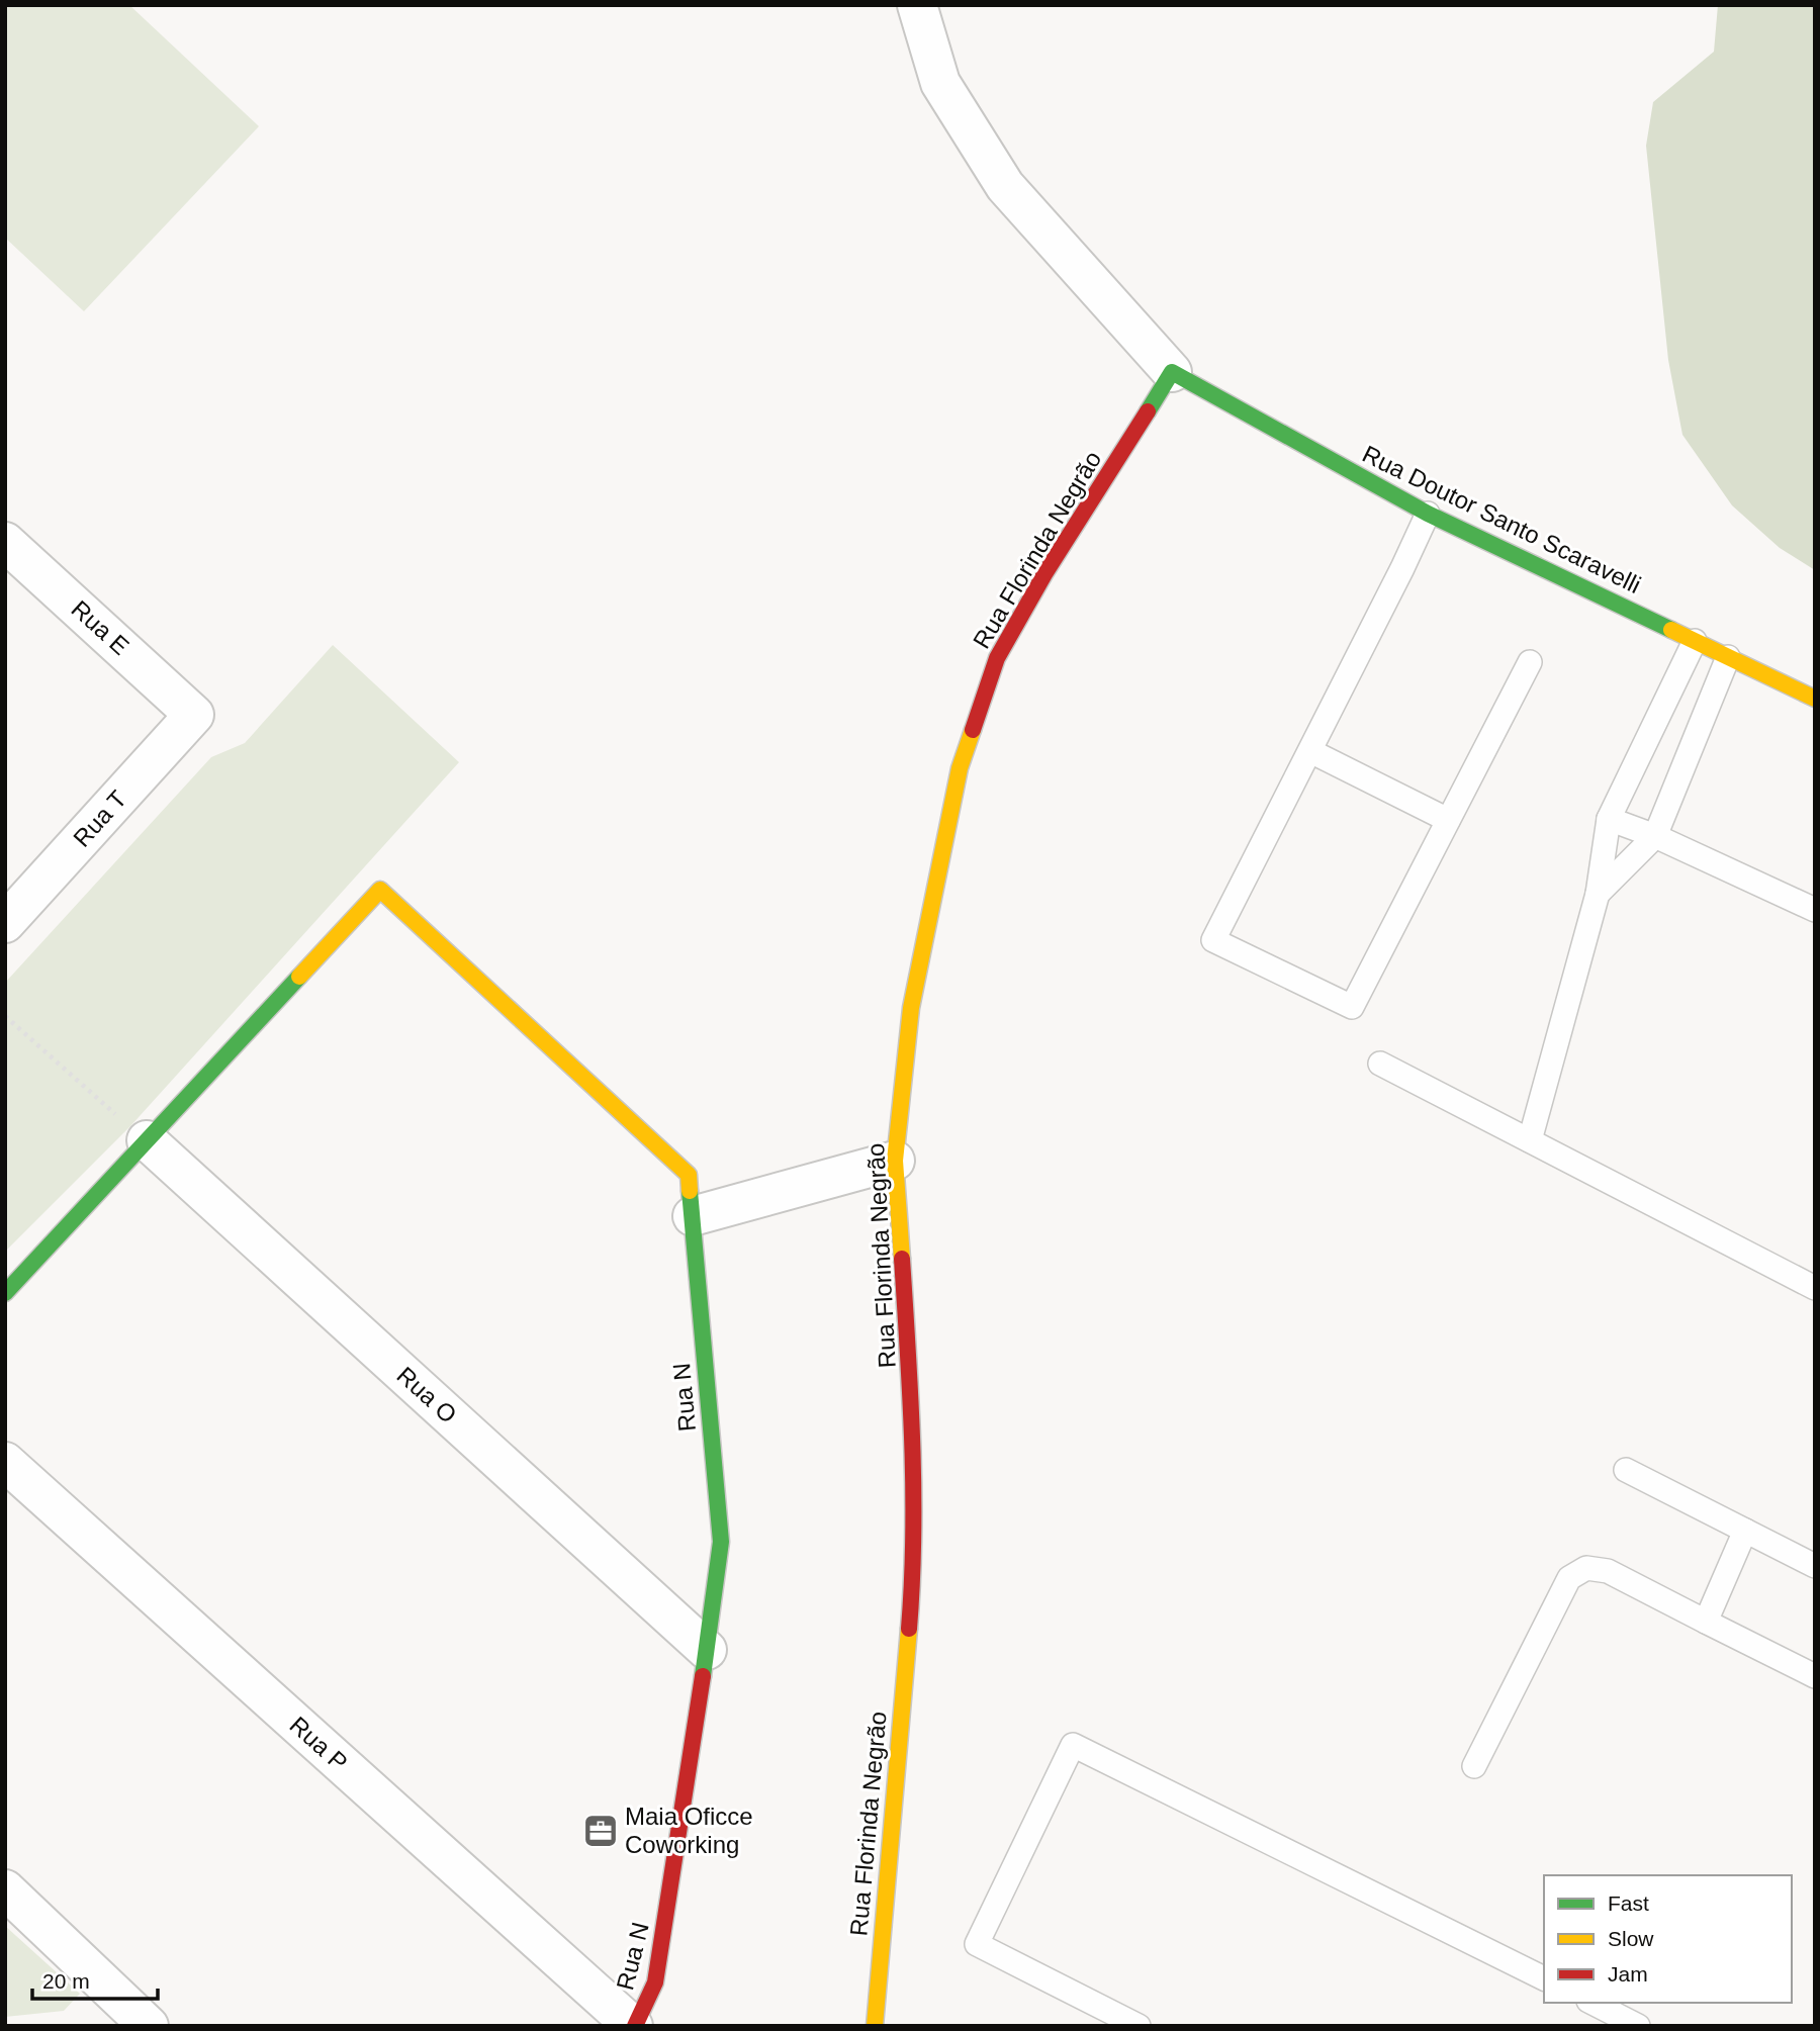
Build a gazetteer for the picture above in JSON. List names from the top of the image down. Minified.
{"streets":{"street":["Rua Doutor Santo Scaravelli","Rua Florinda Negrão","Rua E","Rua T","Rua O","Rua N","Rua P"]},"crossings":[["Rua Doutor Santo Scaravelli","Rua Florinda Negrão"],["Rua E","Rua T"],["Rua O","Rua N"],["Rua N","Rua P"]],"places":{"office":["Maia Oficce Coworking"]},"legend":["Fast","Slow","Jam"],"scale_bar":"20 m"}
